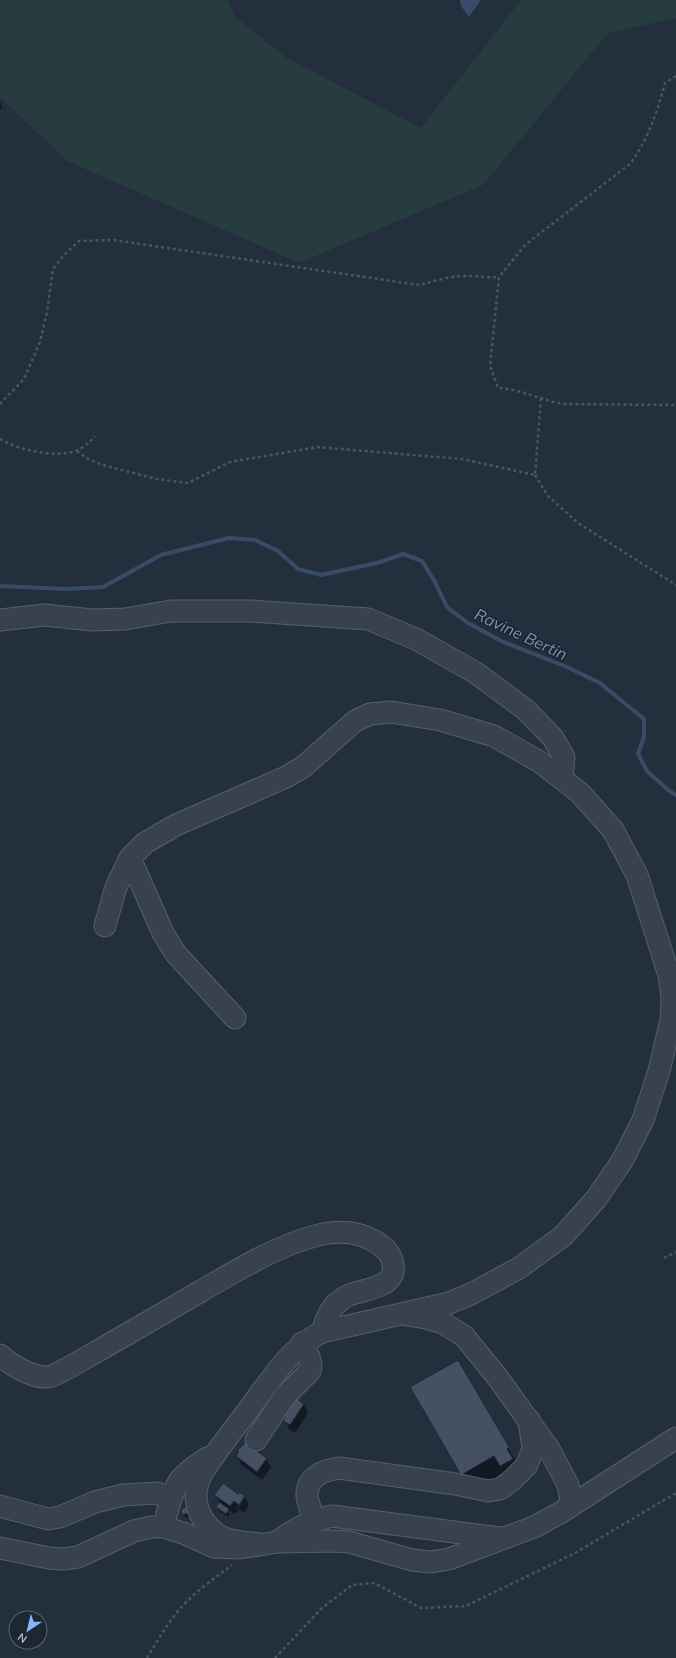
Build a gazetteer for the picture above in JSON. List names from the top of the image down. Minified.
{"water":["Ravine Bertin"],"north":"bottom left"}
